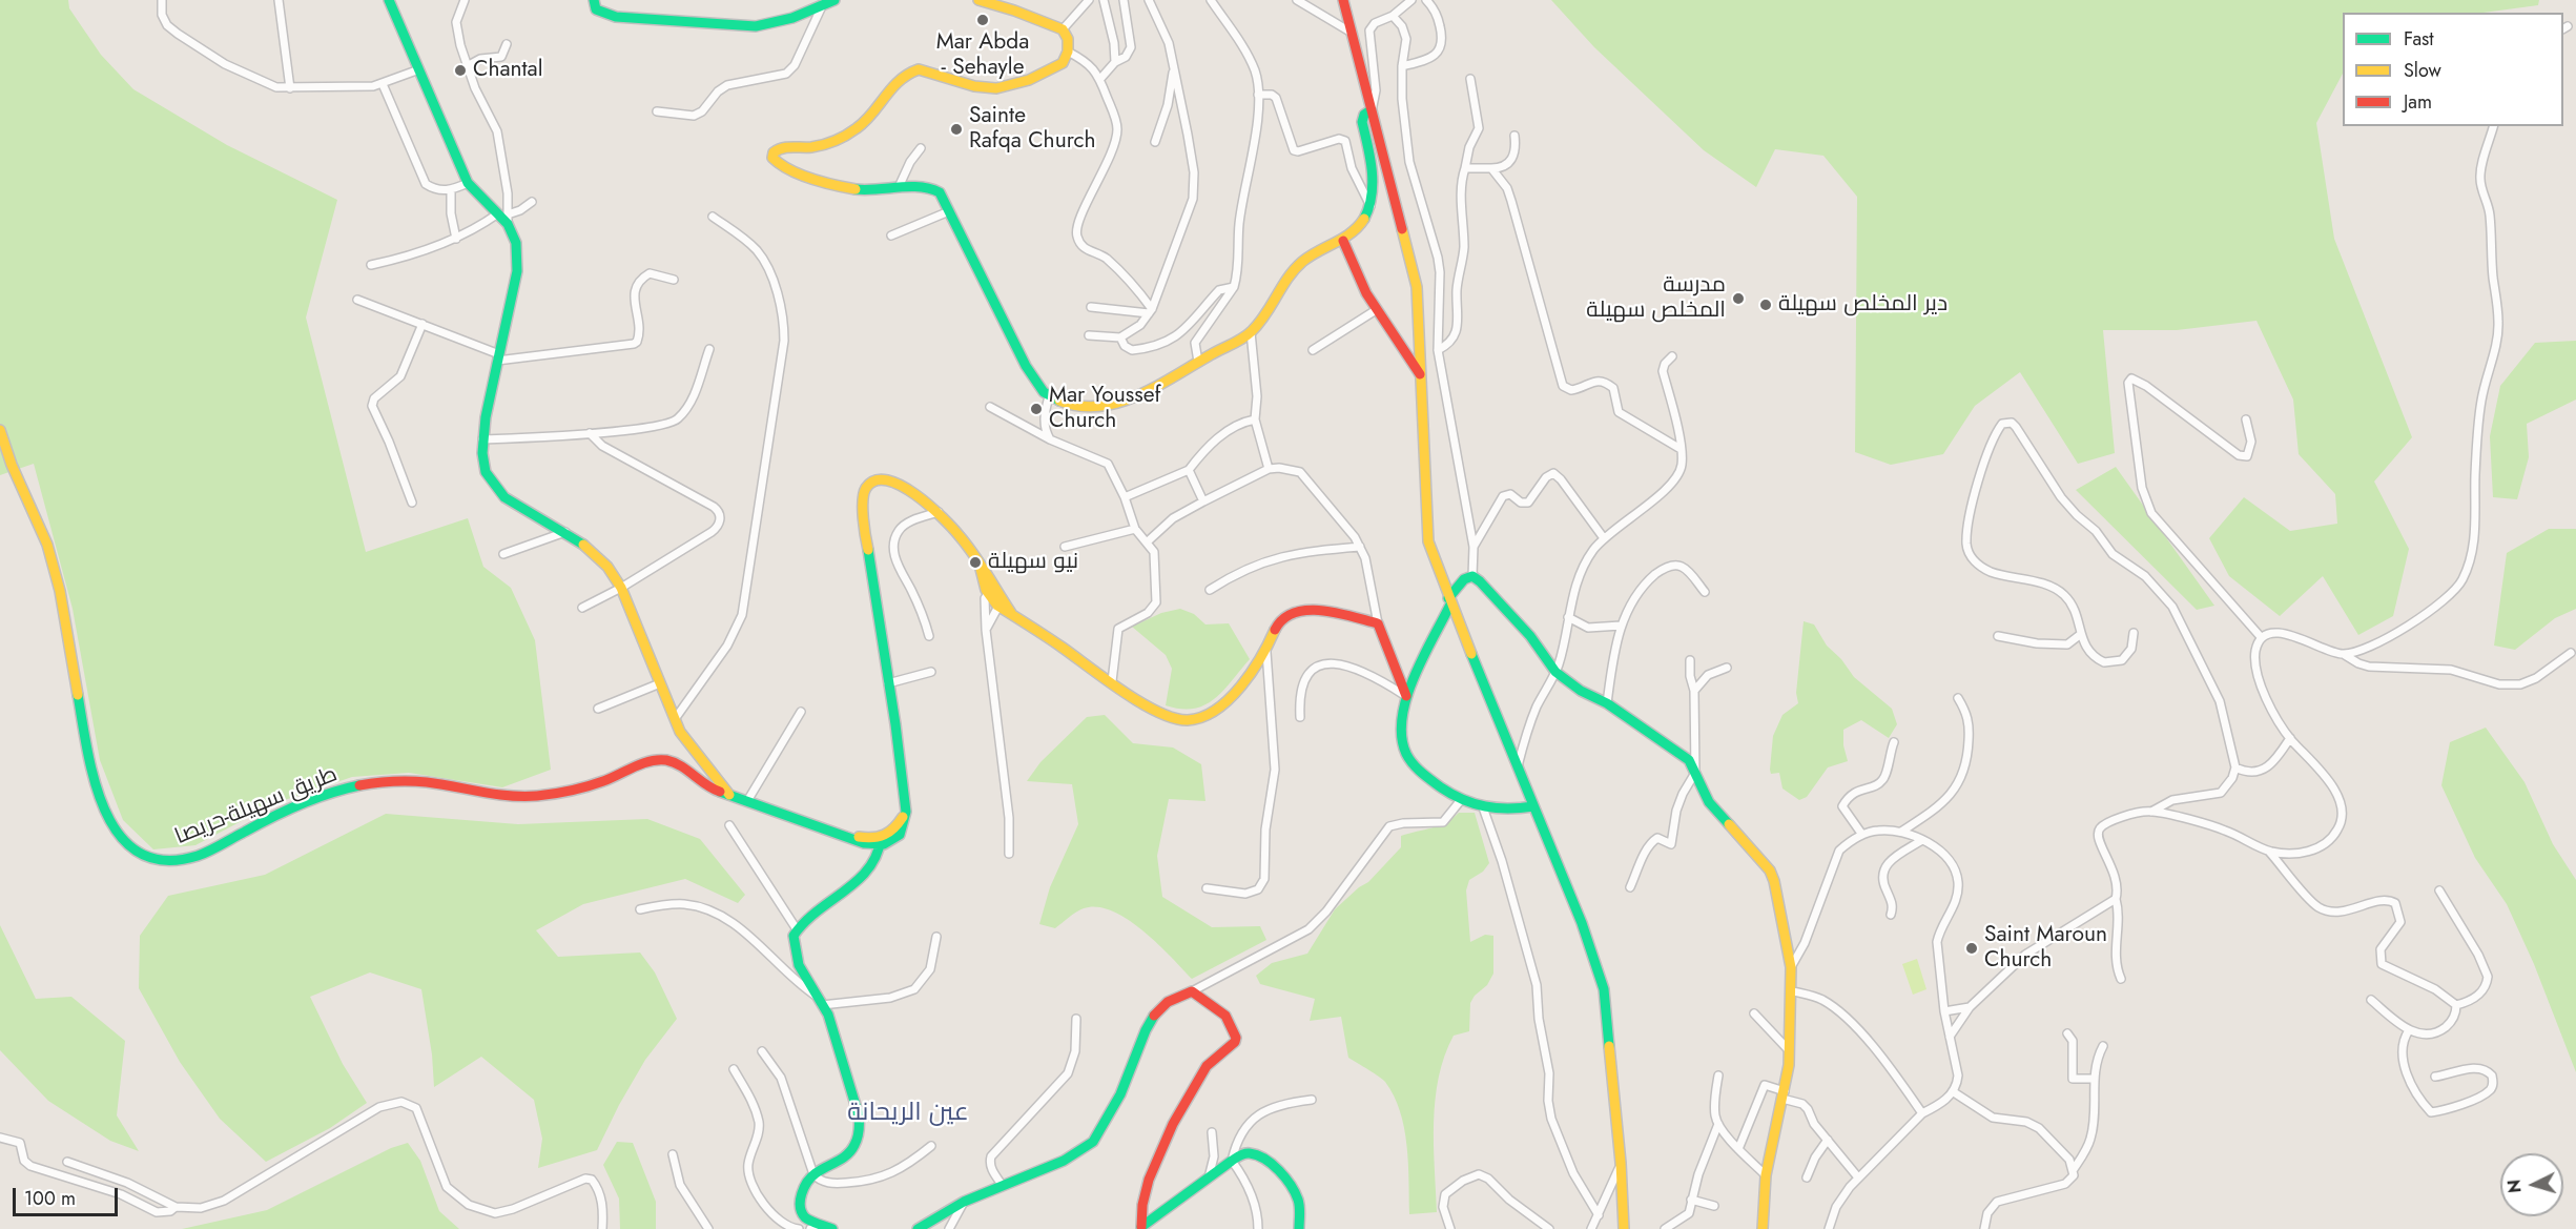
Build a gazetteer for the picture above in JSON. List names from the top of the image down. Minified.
{"streets":{"main road":["طريق سهيلة-حريصا"]},"districts":["عين الريحانة"],"places":["Mar Abda - Sehayle","Chantal","Sainte Rafqa Church","مدرسة المخلص سهيلة","دير المخلص سهيلة","Mar Youssef Church","نيو سهيلة","Saint Maroun Church"],"legend":["Fast","Slow","Jam"],"scale_bar":"100 m","north":"left"}
